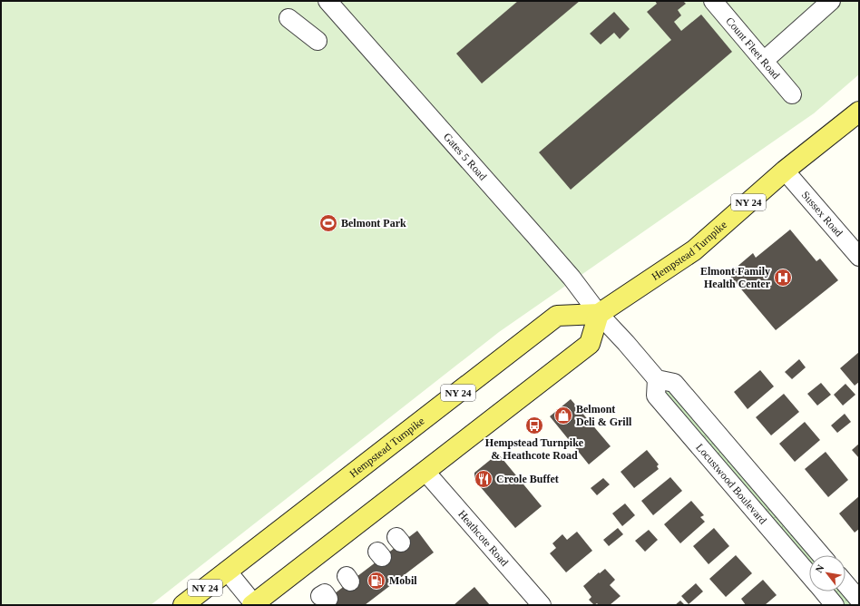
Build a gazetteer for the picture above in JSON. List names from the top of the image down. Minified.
{"streets":{"main road":["NY 24","Hempstead Turnpike"],"street":["Count Fleet Road","Gates 5 Road","Sussex Road","Locustwood Boulevard","Heathcote Road"]},"crossings":[["Gates 5 Road","Hempstead Turnpike"],["Sussex Road","Hempstead Turnpike"]],"places":{"sports":["Belmont Park"],"hospital":["Elmont Family Health Center"],"shop":["Belmont Deli & Grill"],"bus stop":["Hempstead Turnpike & Heathcote Road"],"restaurant":["Creole Buffet"],"fuel station":["Mobil"]},"north":"top left"}
